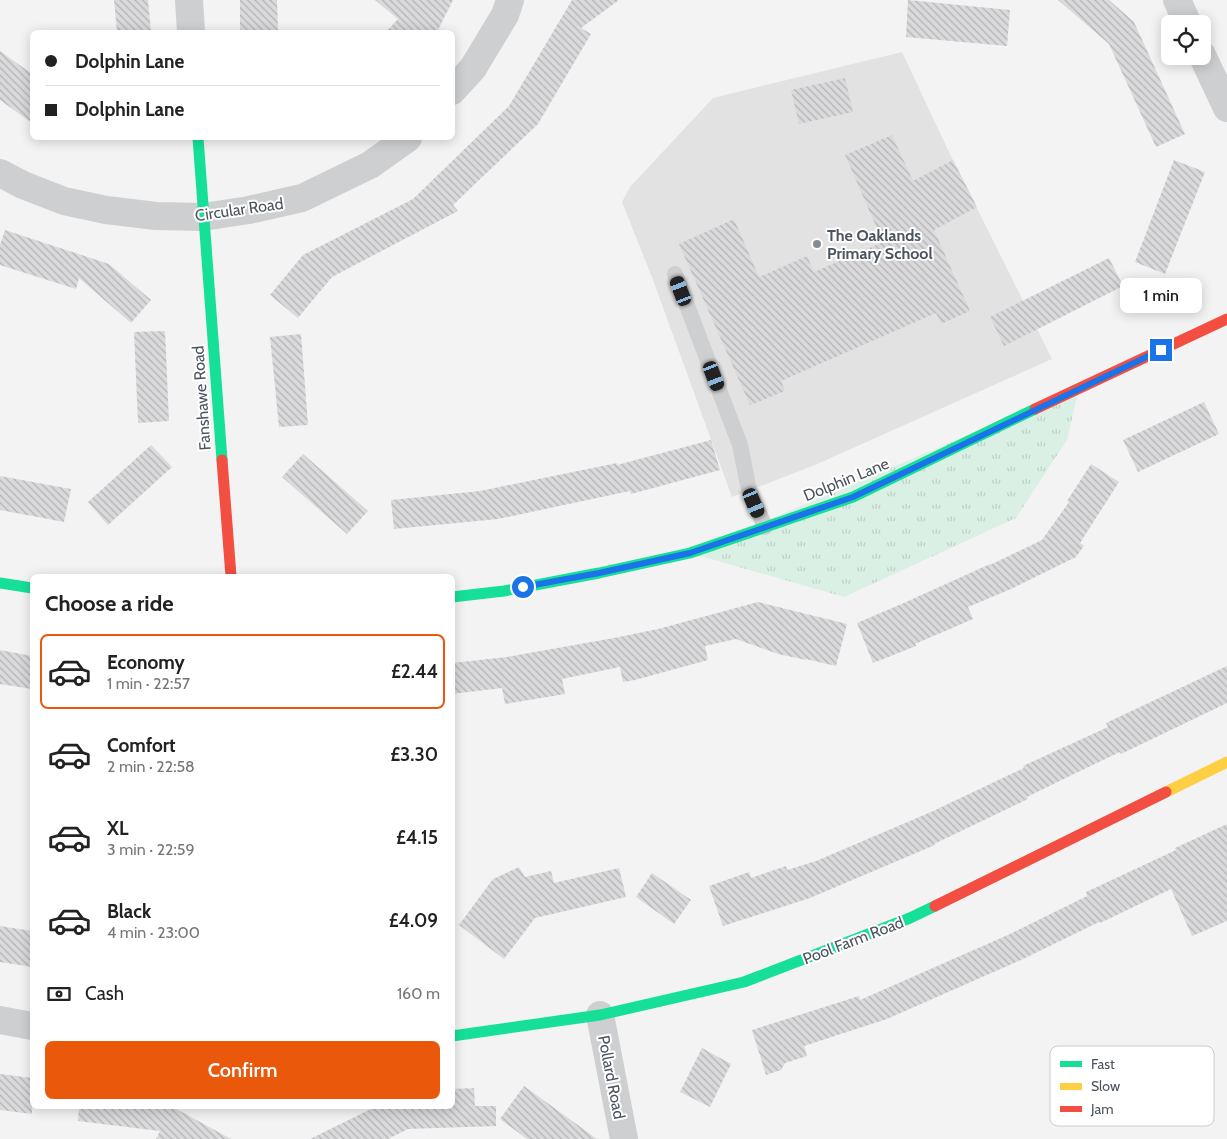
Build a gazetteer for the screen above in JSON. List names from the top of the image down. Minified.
{"streets":{"street":["Circular Road","Fanshawe Road","Dolphin Lane","Pool Farm Road","Pollard Road"]},"crossings":[["Circular Road","Fanshawe Road"],["Pool Farm Road","Pollard Road"]],"places":["The Oaklands Primary School"],"legend":["Fast","Slow","Jam"],"page":{"banner":["Dolphin Lane","Dolphin Lane"],"bubble":"1 min","heading":"Choose a ride","list":[{"name":"Economy","note":"1 min · 22:57","value":"£2.44"},{"name":"Comfort","note":"2 min · 22:58","value":"£3.30"},{"name":"XL","note":"3 min · 22:59","value":"£4.15"},{"name":"Black","note":"4 min · 23:00","value":"£4.09"}],"pay":["Cash","160 m"],"buttons":"Confirm"}}
